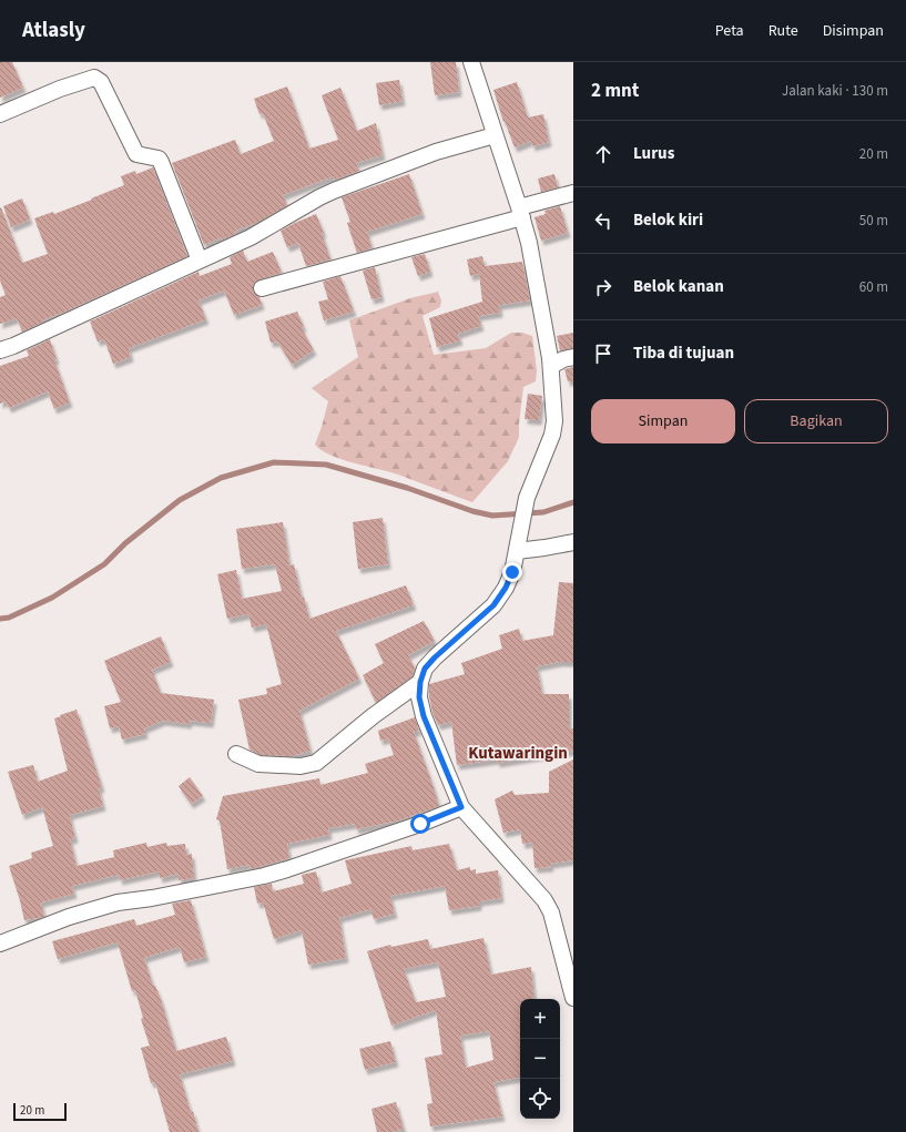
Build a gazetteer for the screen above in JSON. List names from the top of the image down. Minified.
{"districts":["Kutawaringin"],"scale_bar":"20 m","page":{"header":"Atlasly","nav":["Peta","Rute","Disimpan"],"heading":["2 mnt","Jalan kaki · 130 m"],"list":[["Lurus","20 m"],["Belok kiri","50 m"],["Belok kanan","60 m"],"Tiba di tujuan"],"buttons":["Simpan","Bagikan"],"map_buttons":["+","−"],"scale":"20 m"}}
